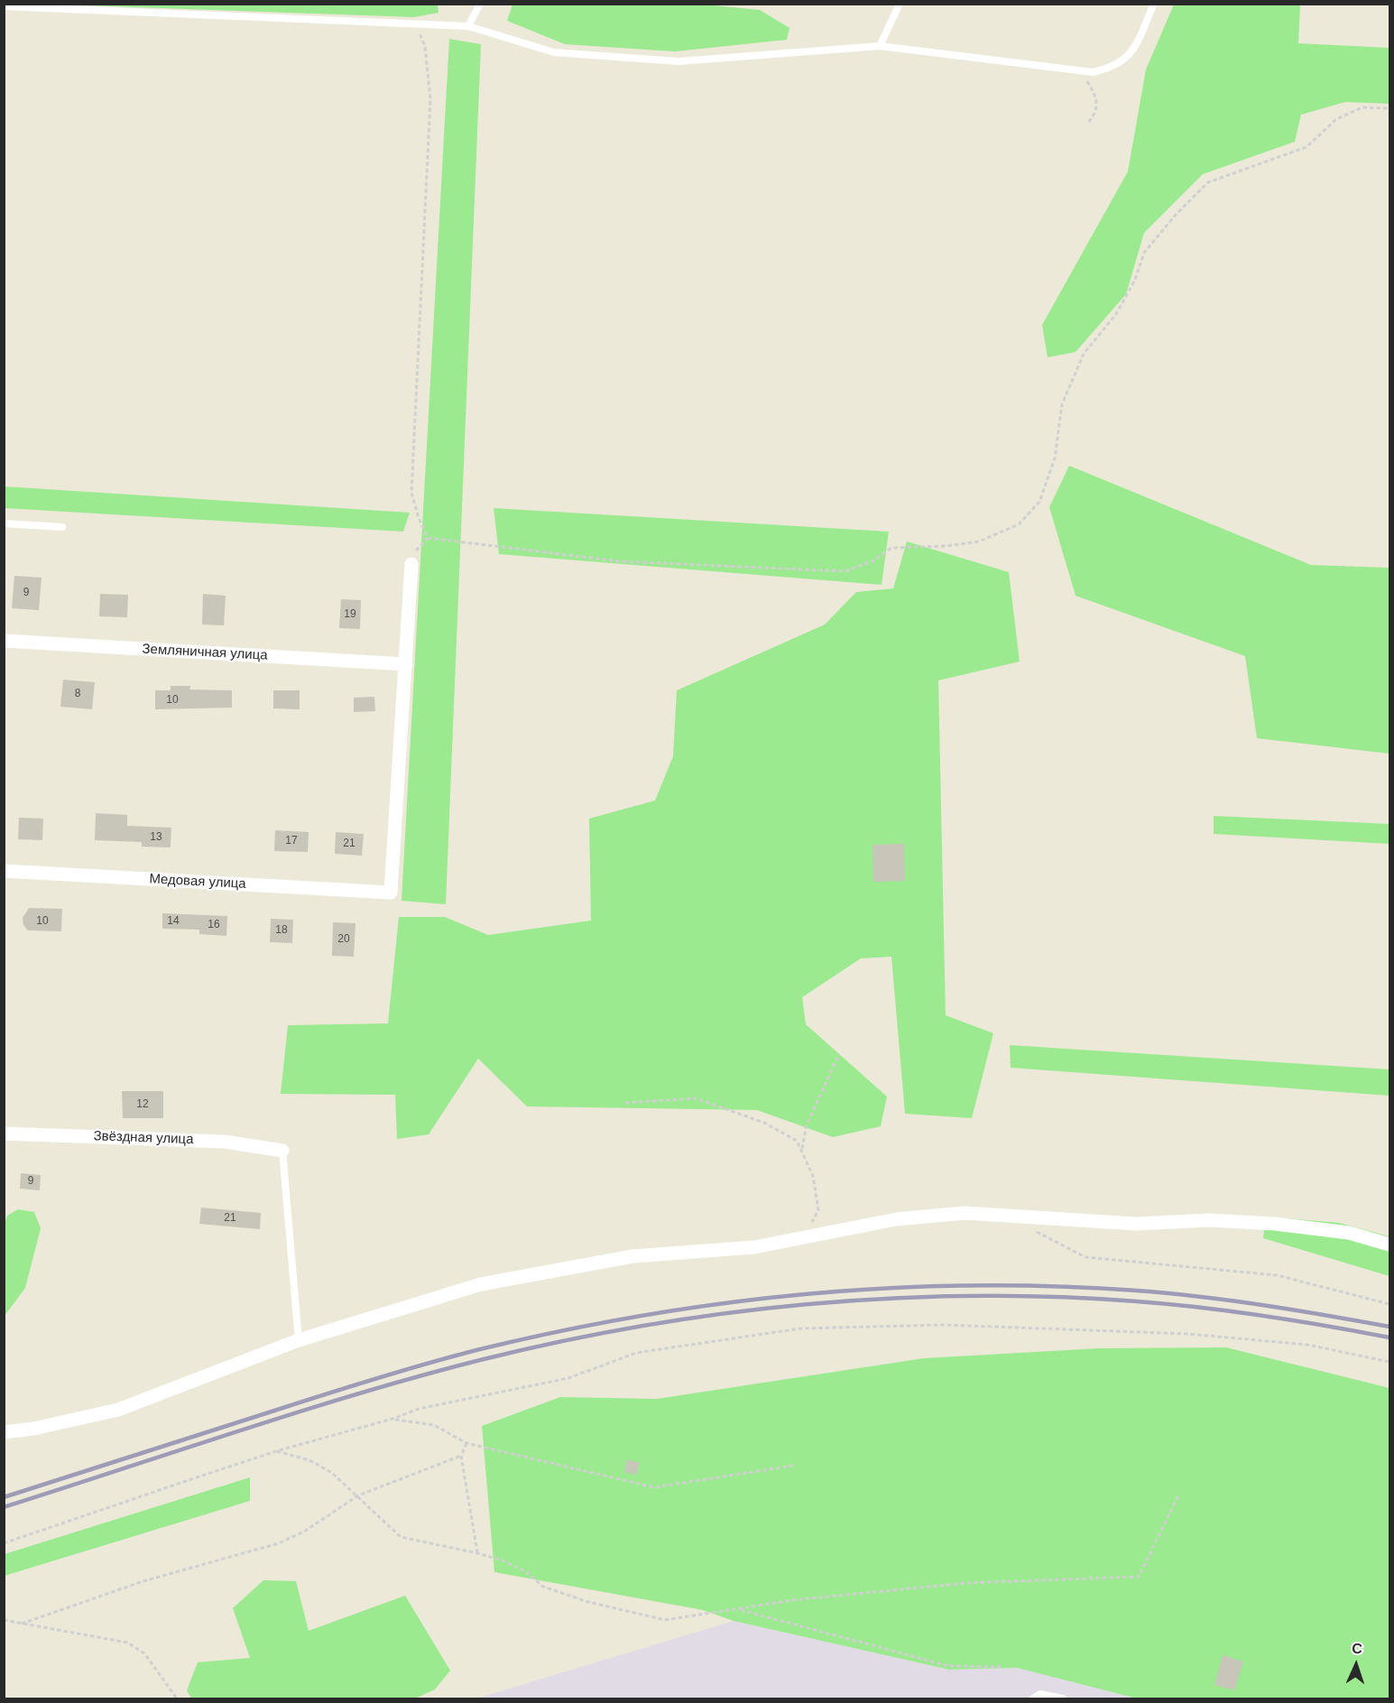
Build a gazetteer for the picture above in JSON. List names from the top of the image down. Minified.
{"streets":{"street":["Земляничная улица","Медовая улица","Звёздная улица"]},"crossings":[["Земляничная улица","Медовая улица"]],"house_numbers":["9","19","8","10","13","17","21","10","14","16","18","20","12","9","21"],"north":"top"}
